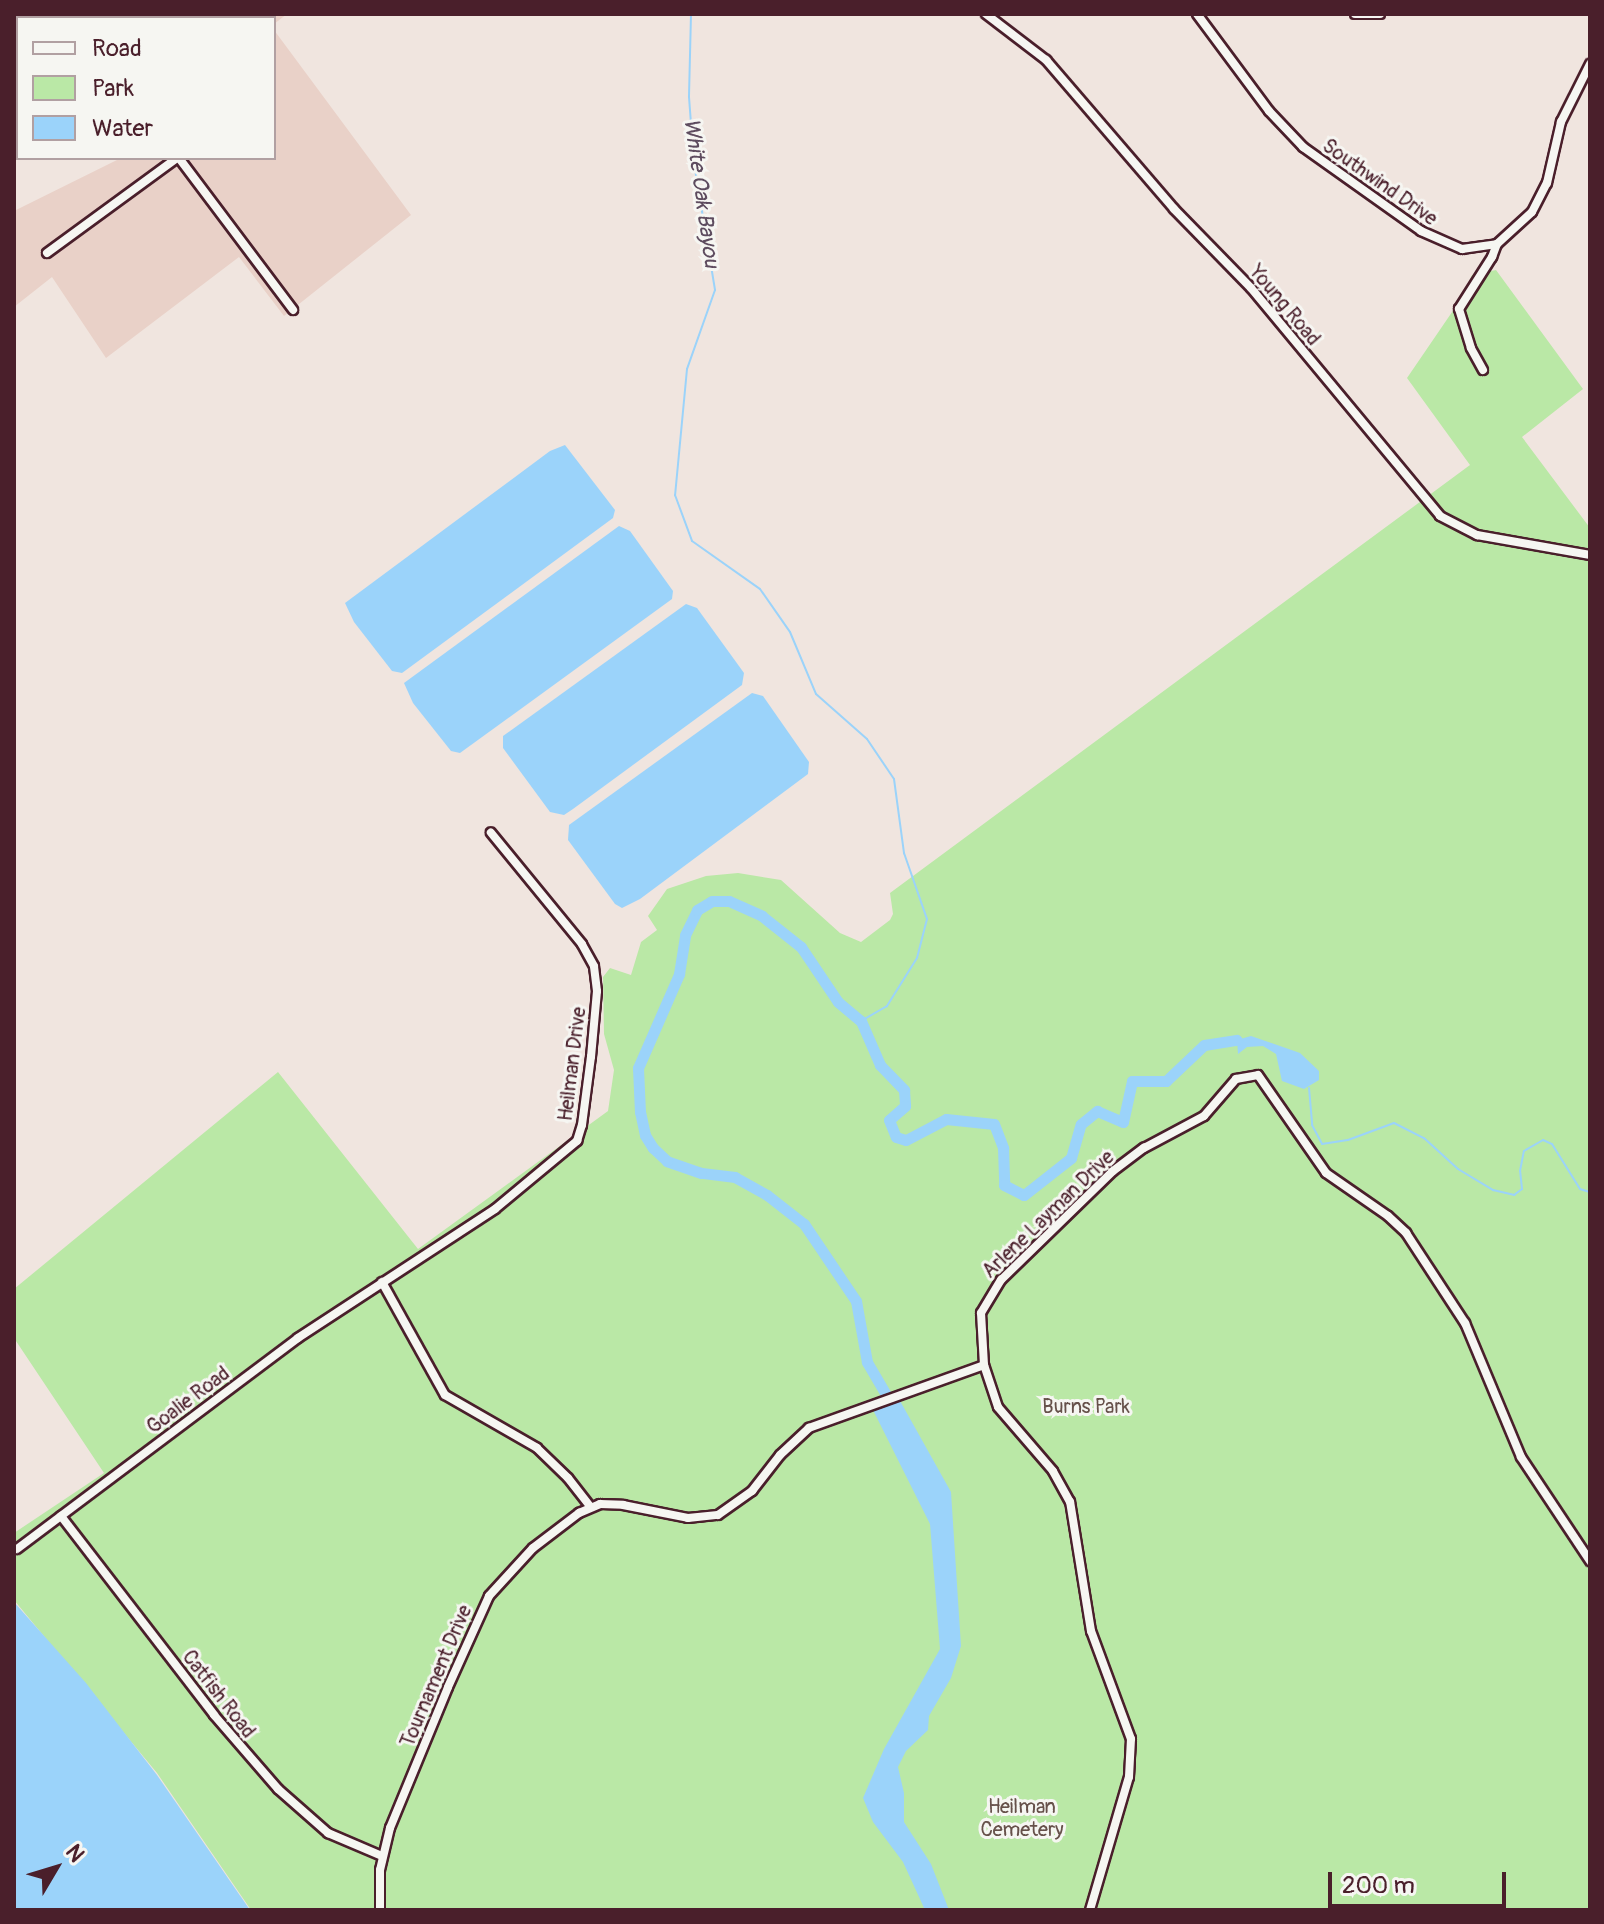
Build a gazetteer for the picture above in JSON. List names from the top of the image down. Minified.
{"streets":{"street":["Southwind Drive","Young Road","Heilman Drive","Arlene Layman Drive","Goalie Road","Tournament Drive","Catfish Road"]},"crossings":[["Heilman Drive","Goalie Road"],["Goalie Road","Catfish Road"],["Tournament Drive","Catfish Road"]],"water":["White Oak Bayou"],"parks":["Burns Park","Heilman Cemetery"],"legend":["Road","Park","Water"],"scale_bar":"200 m","north":"top right"}
